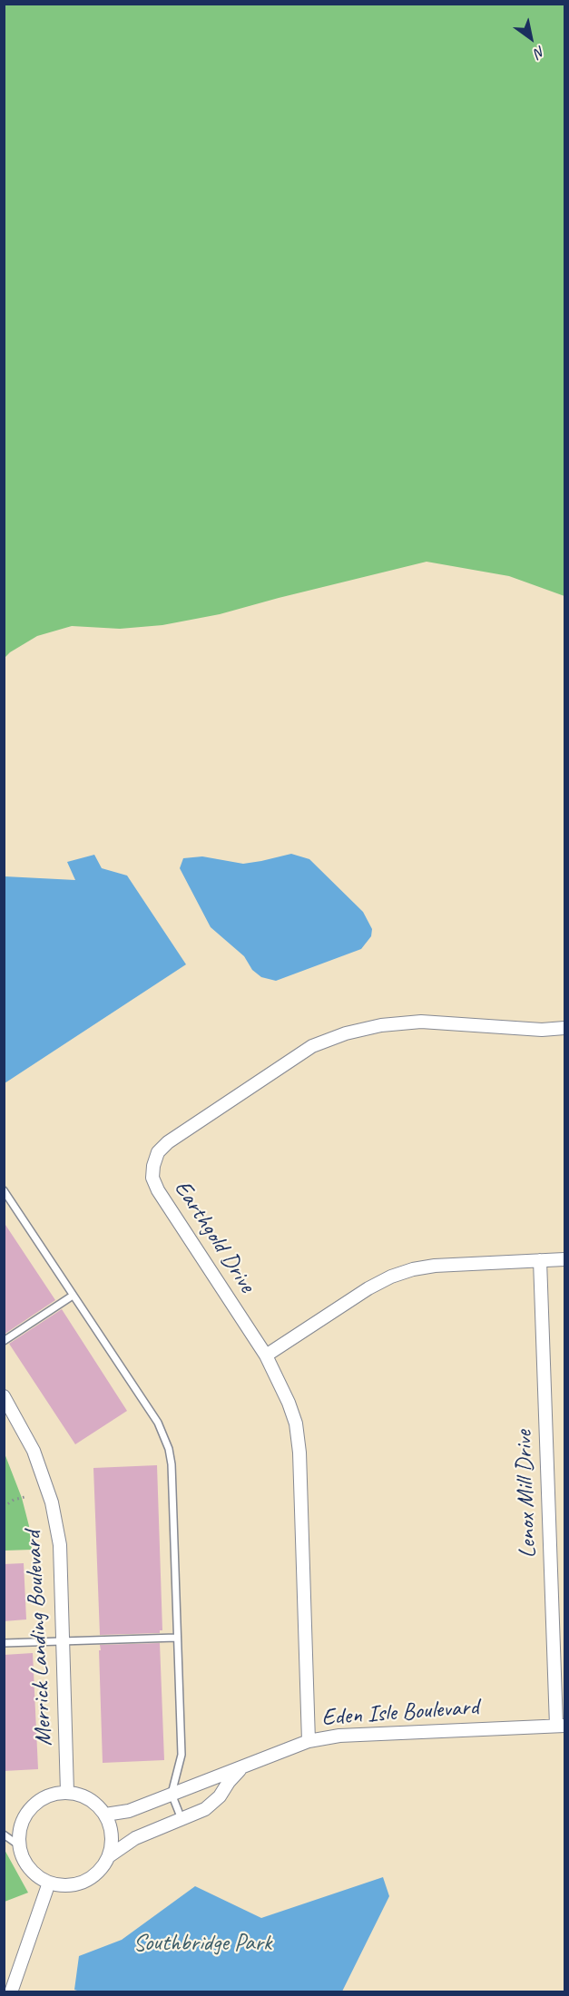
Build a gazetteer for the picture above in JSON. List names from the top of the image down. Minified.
{"streets":{"street":["Earthgold Drive","Lenox Mill Drive","Merrick Landing Boulevard","Eden Isle Boulevard"]},"crossings":[["Earthgold Drive","Eden Isle Boulevard"],["Lenox Mill Drive","Eden Isle Boulevard"],["Merrick Landing Boulevard","Eden Isle Boulevard"]],"parks":["Southbridge Park"],"north":"bottom right"}
